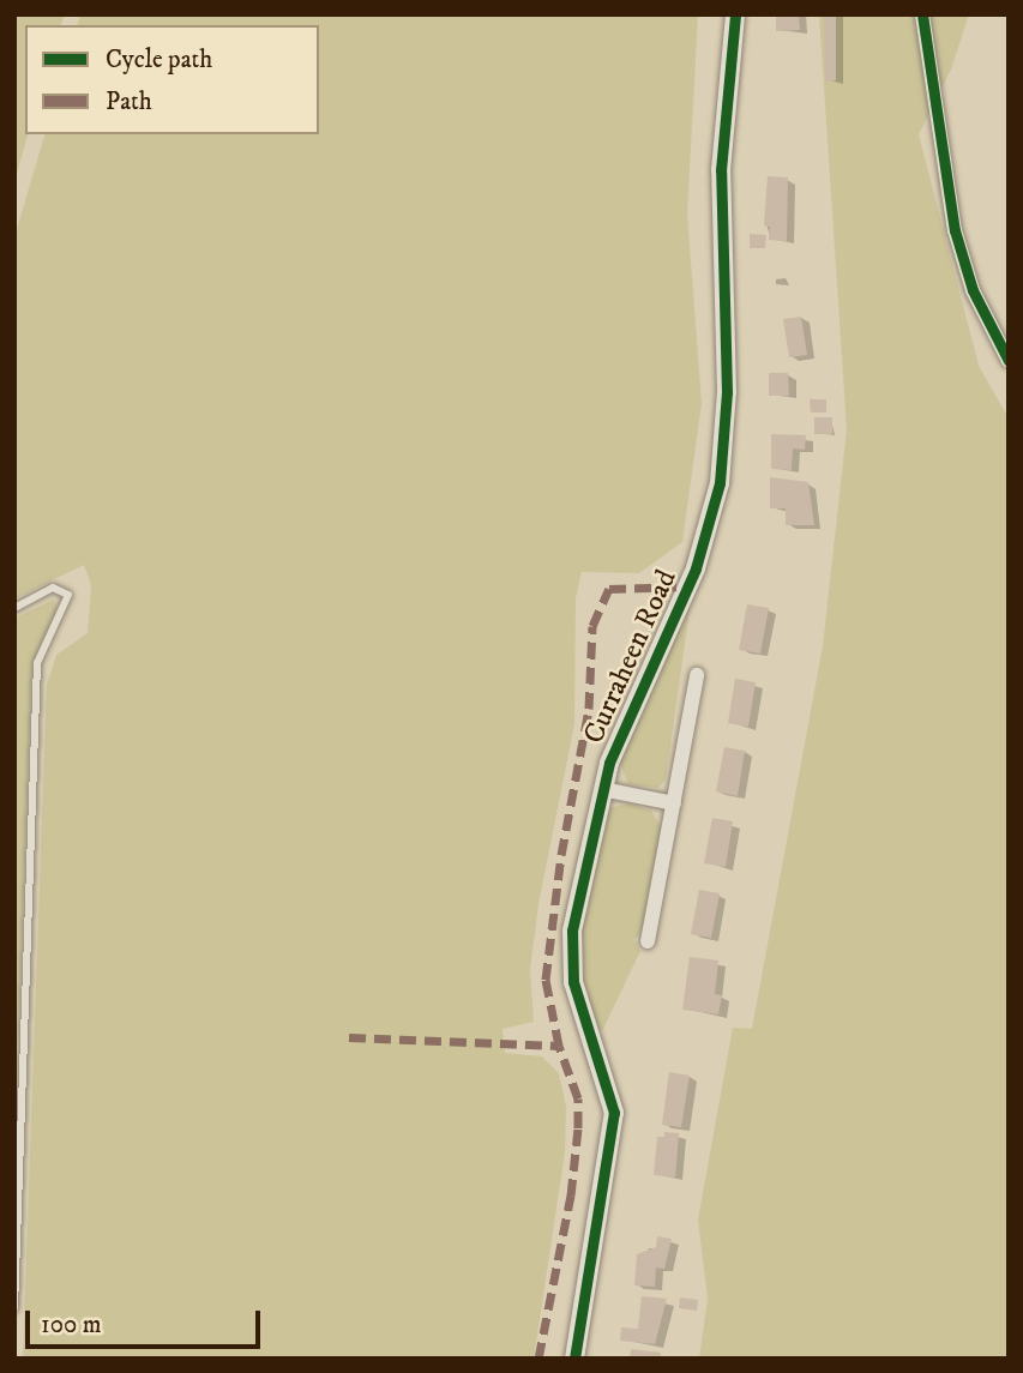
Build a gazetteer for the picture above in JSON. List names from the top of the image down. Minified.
{"streets":{"street":["Curraheen Road"]},"legend":["Cycle path","Path"],"scale_bar":"100 m"}
